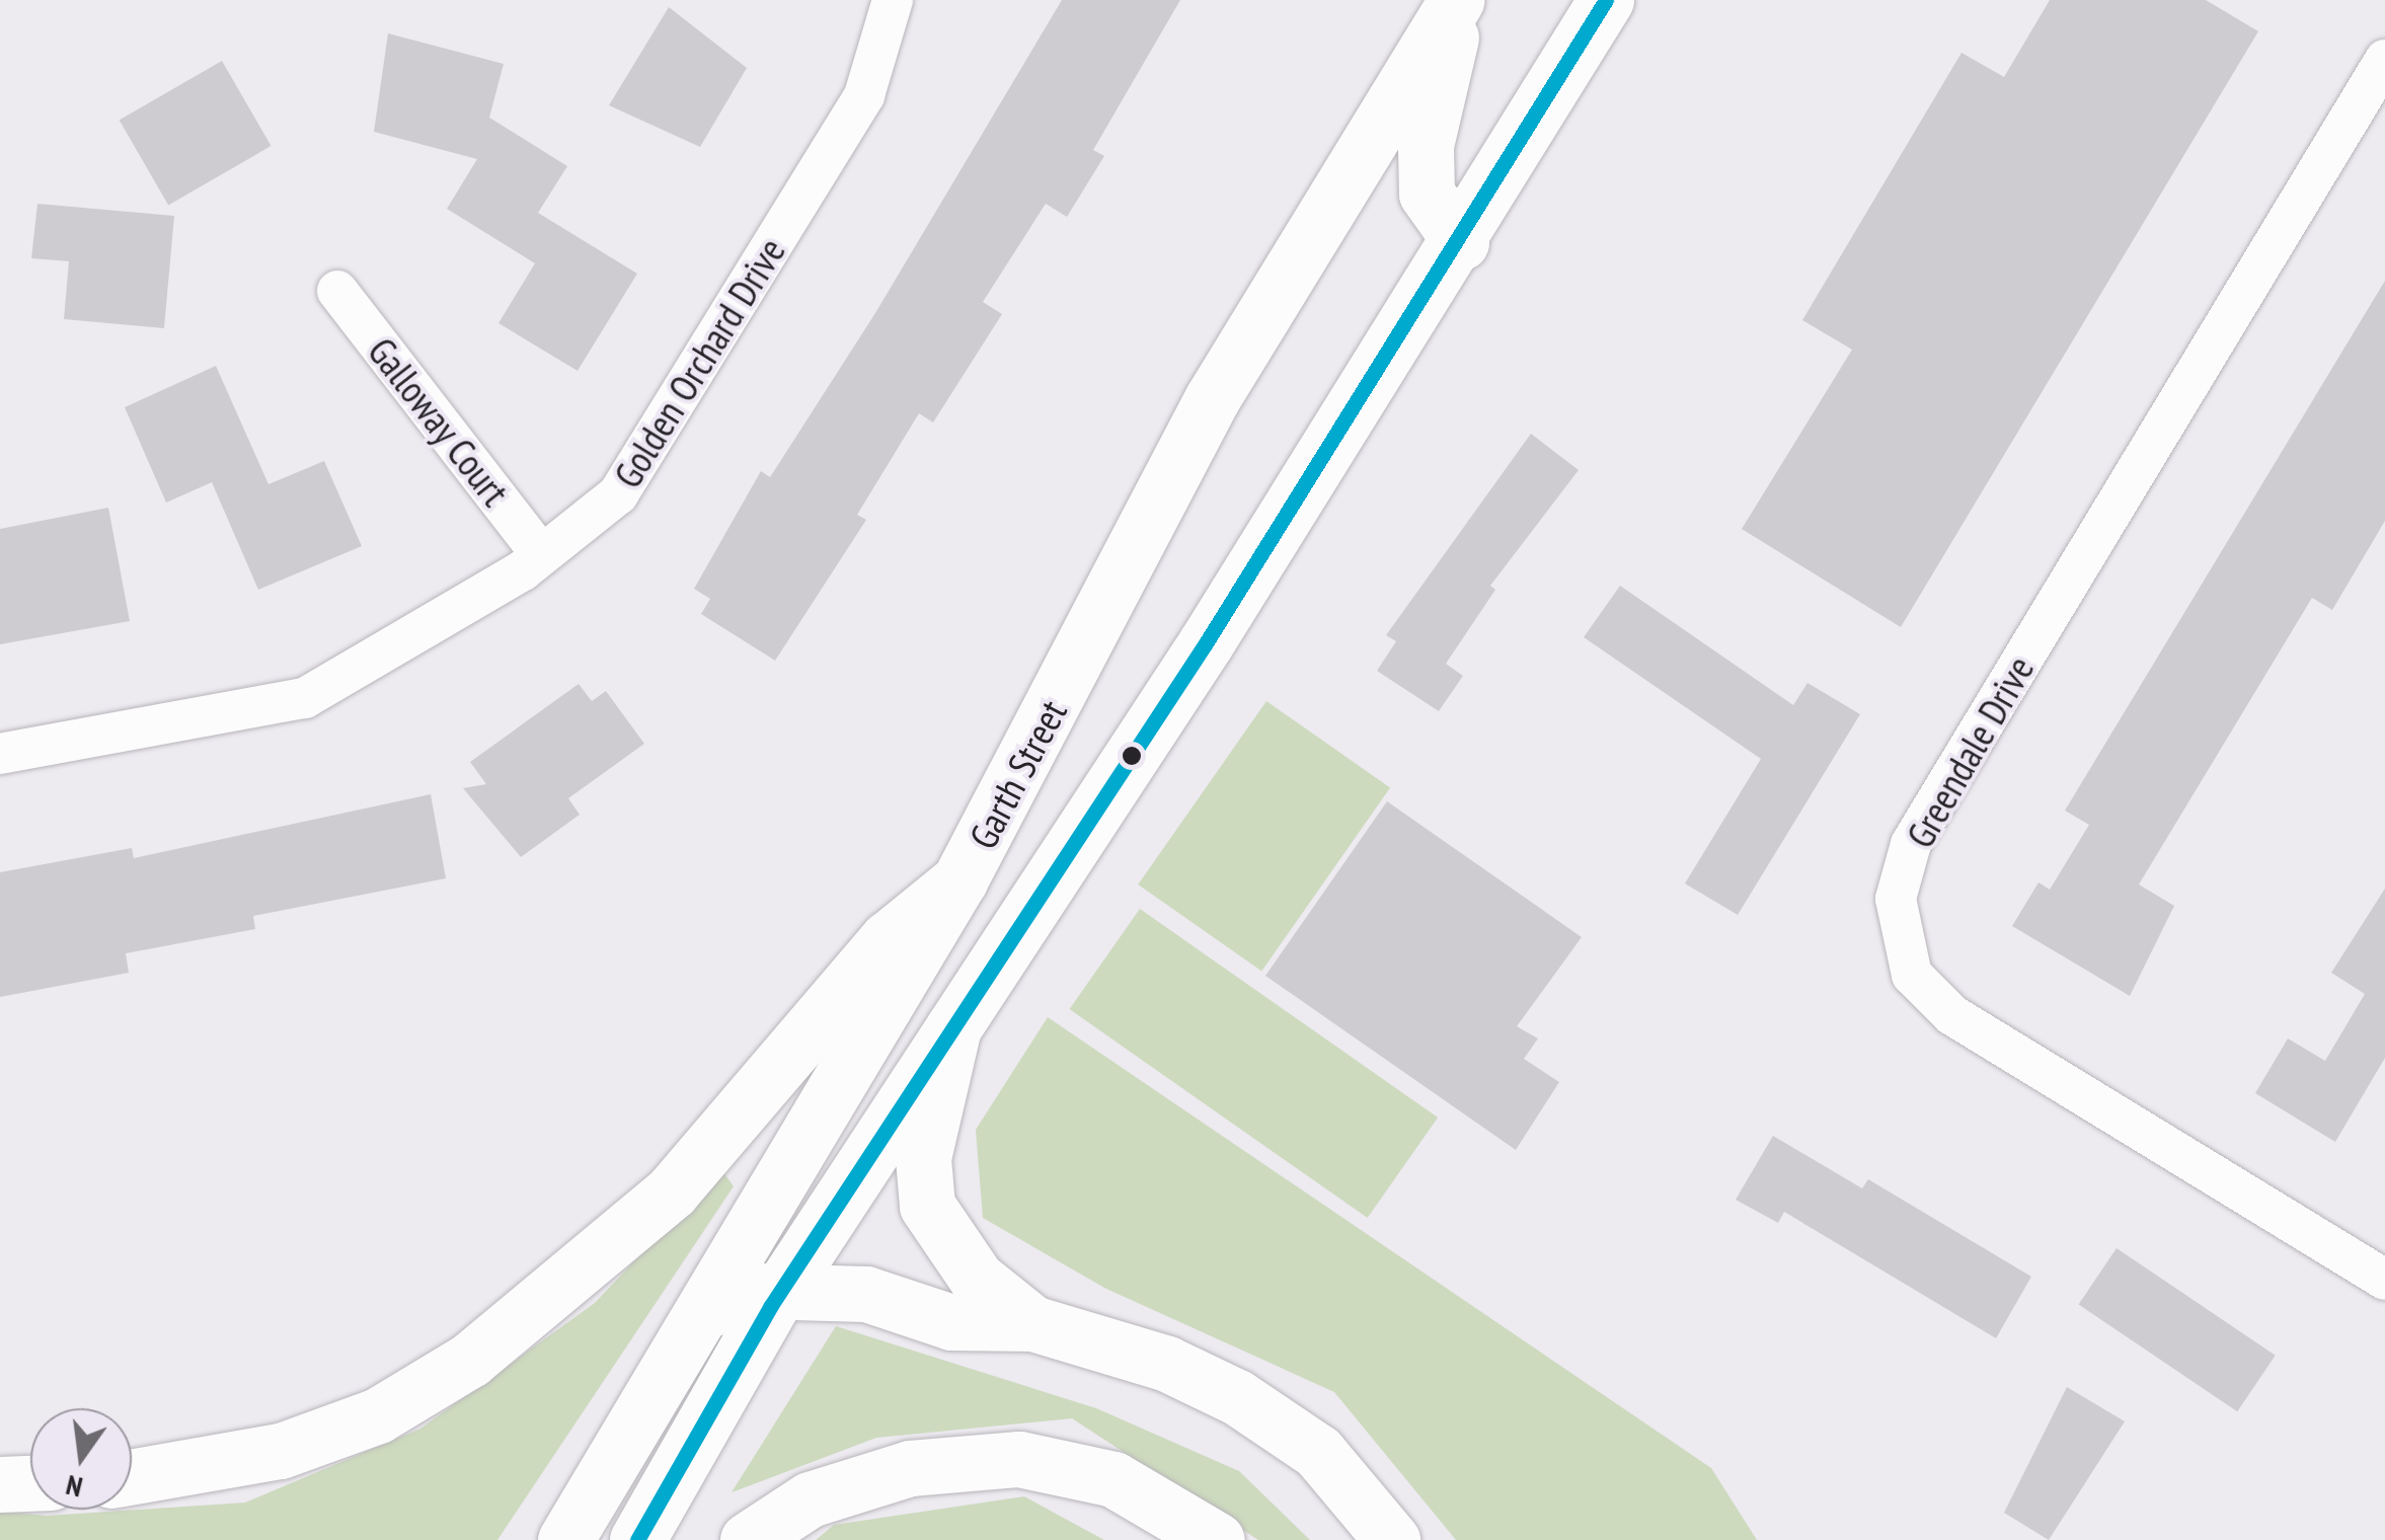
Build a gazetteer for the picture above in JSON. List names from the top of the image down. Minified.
{"streets":{"main road":["Garth Street"],"street":["Golden Orchard Drive","Galloway Court","Greendale Drive"]},"crossings":[["Golden Orchard Drive","Galloway Court"]],"north":"bottom"}
